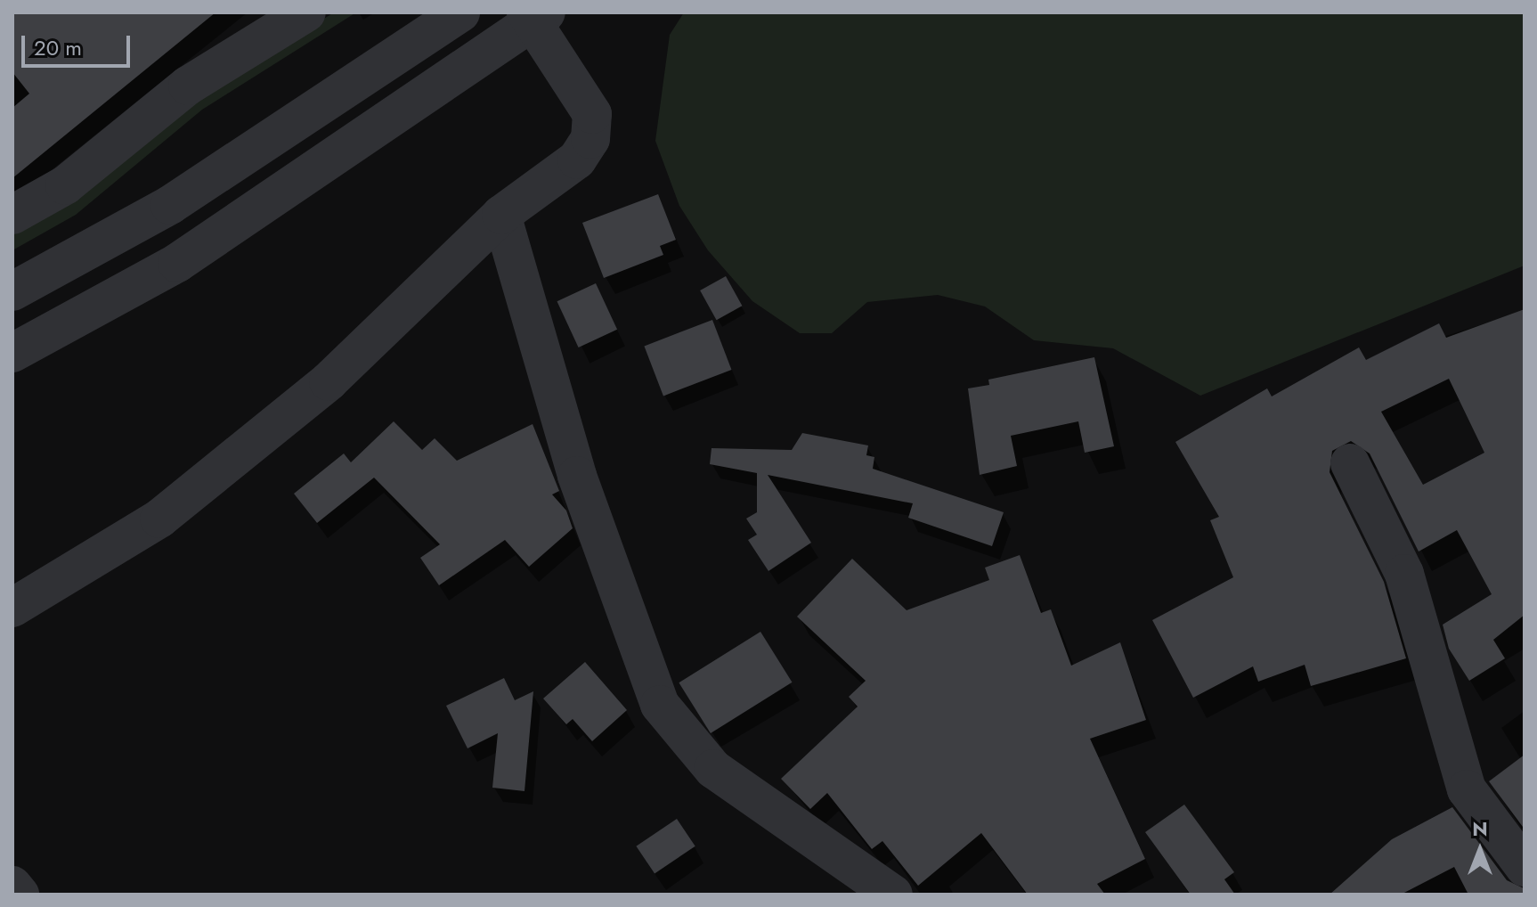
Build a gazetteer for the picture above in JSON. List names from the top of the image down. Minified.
{"scale_bar":"20 m","north":"top"}
